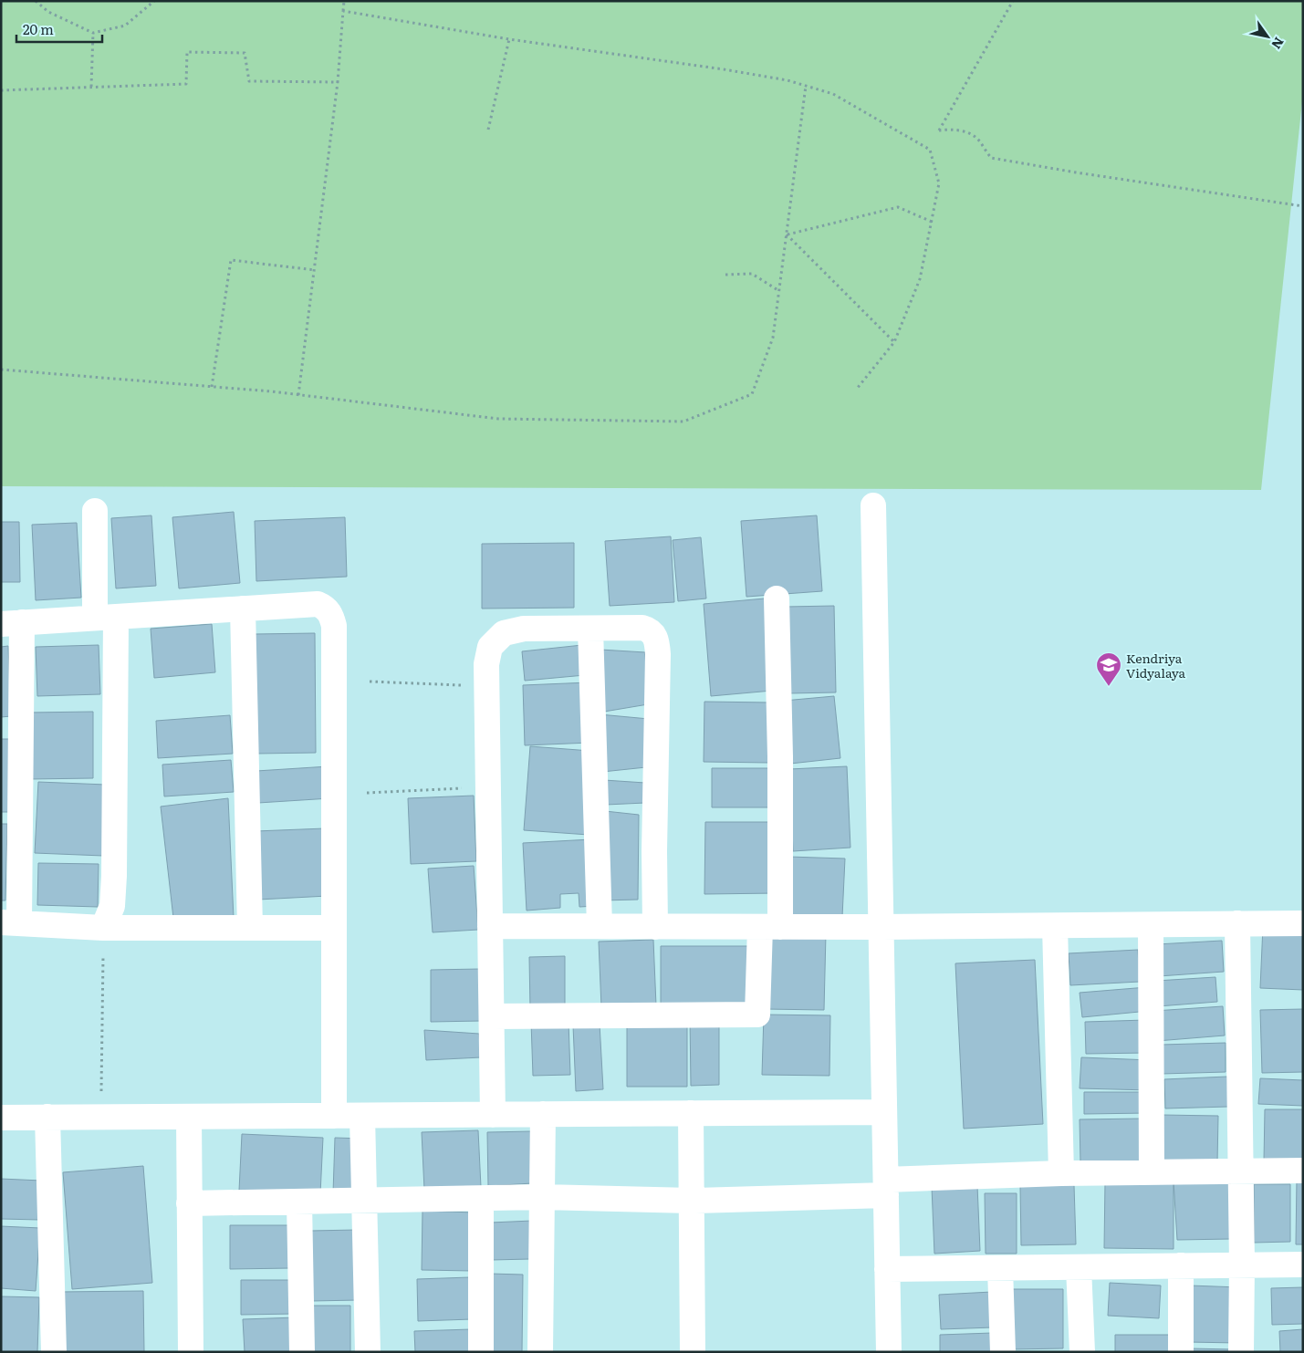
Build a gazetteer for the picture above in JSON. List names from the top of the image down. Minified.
{"places":{"school or university":["Kendriya Vidyalaya"]},"scale_bar":"20 m","north":"bottom right"}
